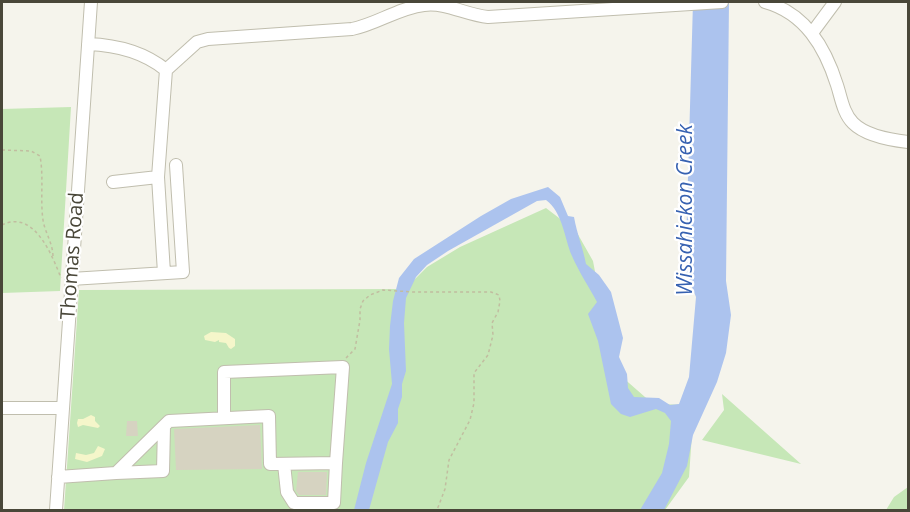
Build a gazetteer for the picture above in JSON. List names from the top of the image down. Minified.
{"streets":{"street":["Thomas Road"]},"water":["Wissahickon Creek"]}
